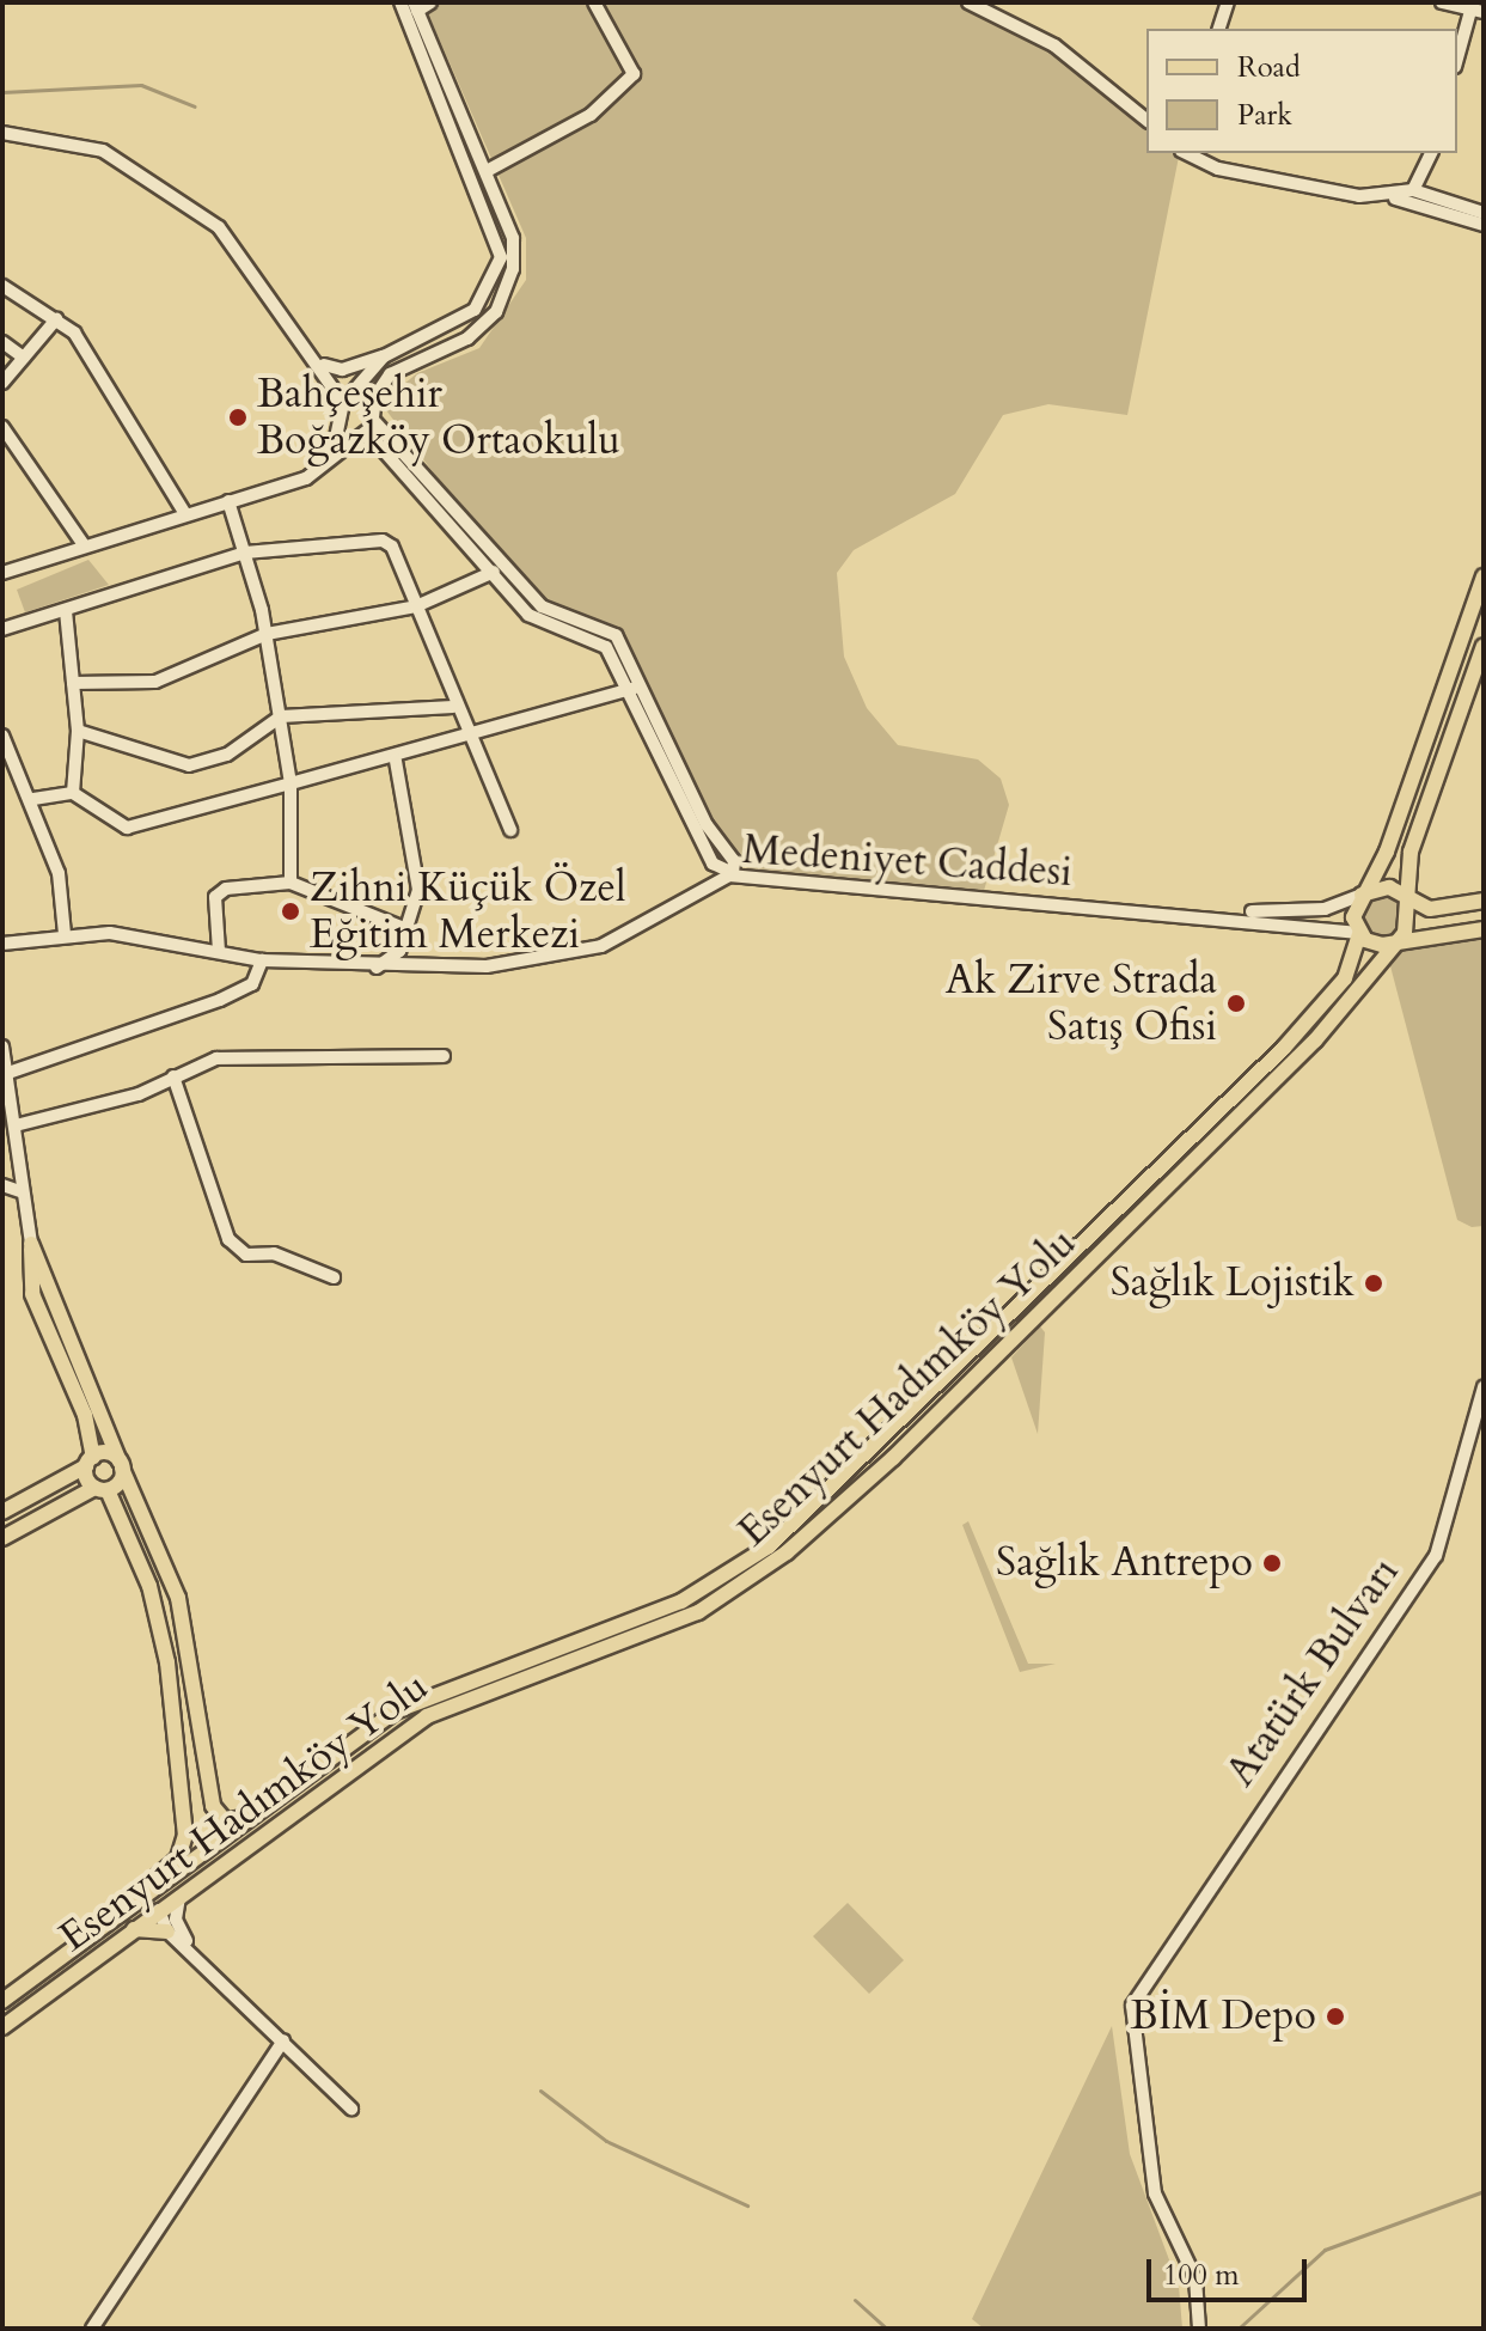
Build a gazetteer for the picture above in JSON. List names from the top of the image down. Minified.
{"streets":{"main road":["Esenyurt Hadımköy Yolu"],"street":["Medeniyet Caddesi","Atatürk Bulvarı"]},"places":["Bahçeşehir Boğazköy Ortaokulu","Zihni Küçük Özel Eğitim Merkezi","Ak Zirve Strada Satış Ofisi","Sağlık Lojistik","Sağlık Antrepo","BİM Depo"],"legend":["Road","Park"],"scale_bar":"100 m"}
